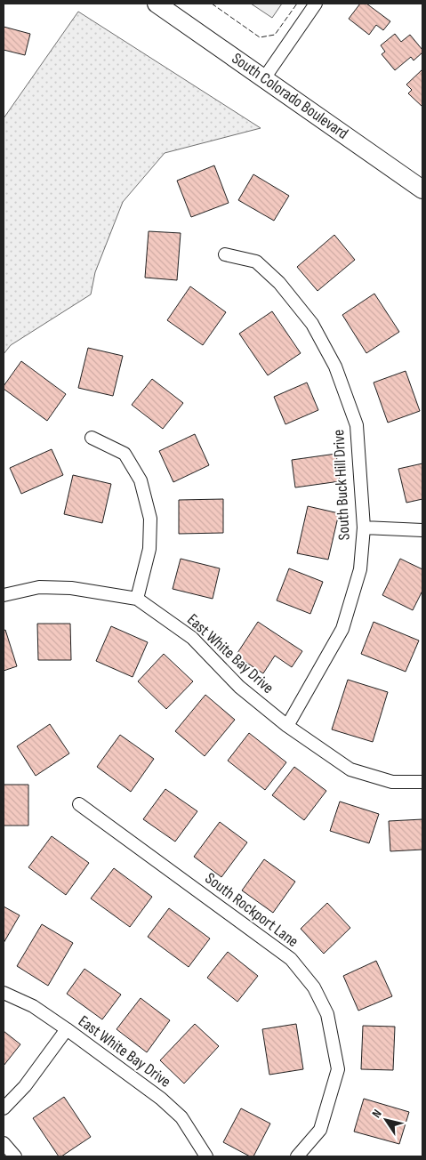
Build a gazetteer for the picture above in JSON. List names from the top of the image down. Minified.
{"streets":{"main road":["South Colorado Boulevard"],"street":["South Buck Hill Drive","East White Bay Drive","South Rockport Lane"]},"crossings":[["South Buck Hill Drive","East White Bay Drive"]],"north":"top left"}
